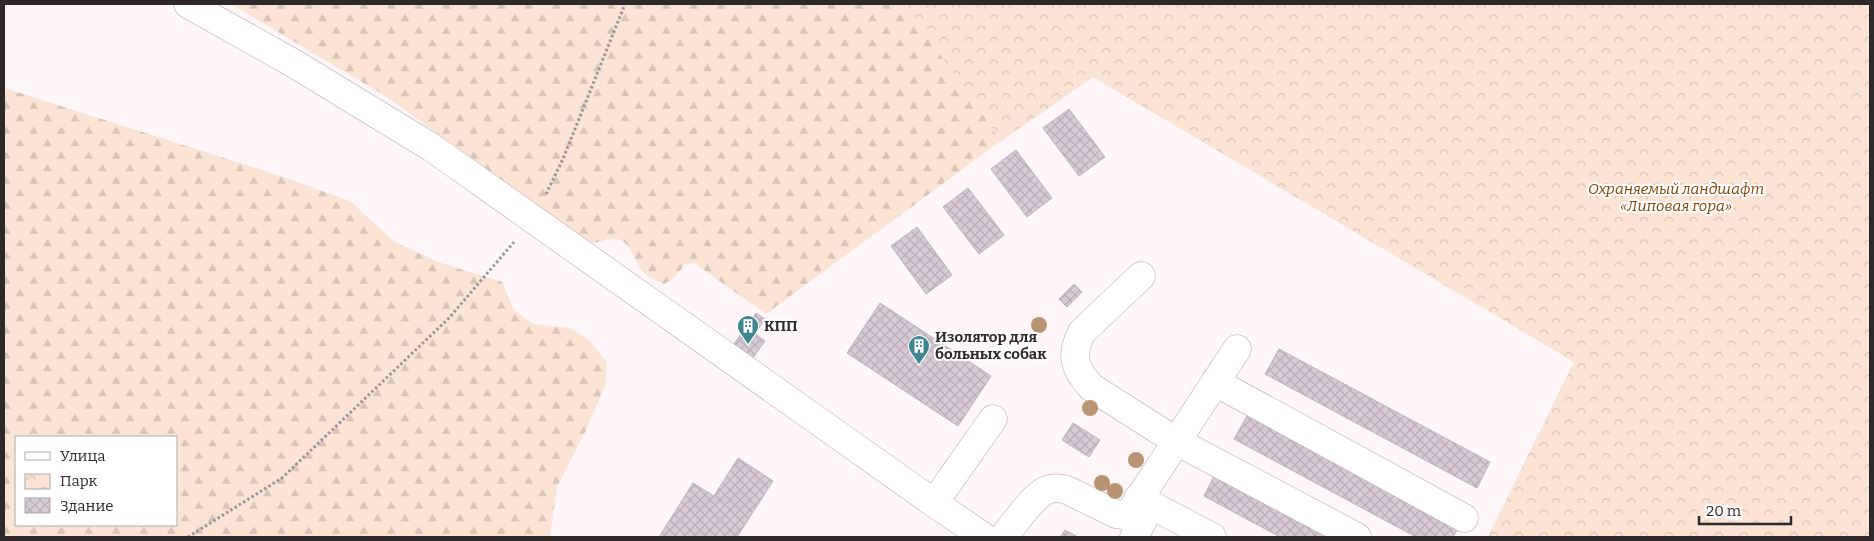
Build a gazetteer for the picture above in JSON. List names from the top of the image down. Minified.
{"parks":["Охраняемый ландшафт «Липовая гора»"],"places":{"building":["КПП","Изолятор для больных собак"]},"legend":["Улица","Парк","Здание"],"scale_bar":"20 m"}
